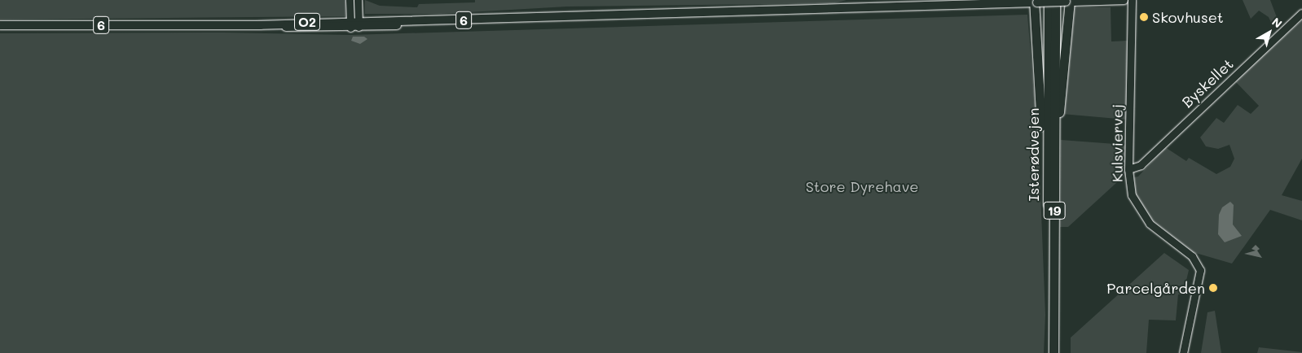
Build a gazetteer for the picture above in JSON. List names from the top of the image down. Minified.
{"streets":{"highway":["Isterødvejen","19"],"main road":["6","O2"],"street":["Byskellet","Kulsviervej"]},"crossings":[["6","O2"],["Byskellet","Kulsviervej"]],"parks":["Store Dyrehave"],"places":["Skovhuset","Parcelgården"],"north":"top right"}
